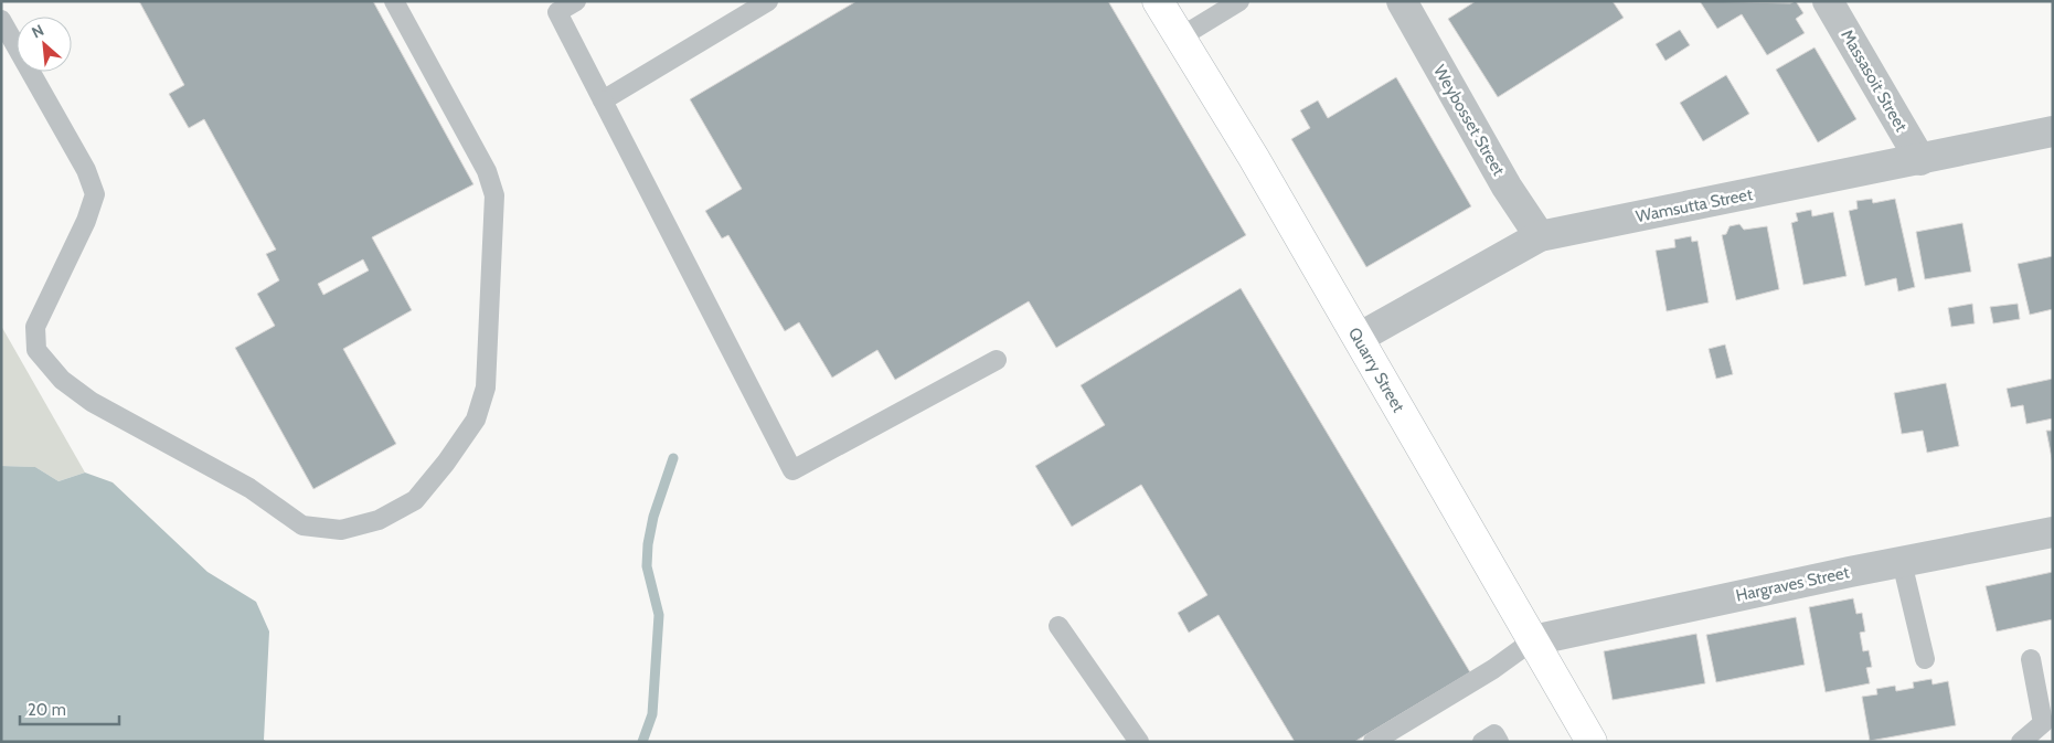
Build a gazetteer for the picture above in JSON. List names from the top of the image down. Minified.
{"streets":{"street":["Massasoit Street","Weybosset Street","Wamsutta Street","Quarry Street","Hargraves Street"]},"crossings":[["Massasoit Street","Wamsutta Street"],["Weybosset Street","Wamsutta Street"],["Wamsutta Street","Quarry Street"],["Quarry Street","Hargraves Street"]],"scale_bar":"20 m","north":"top left"}
